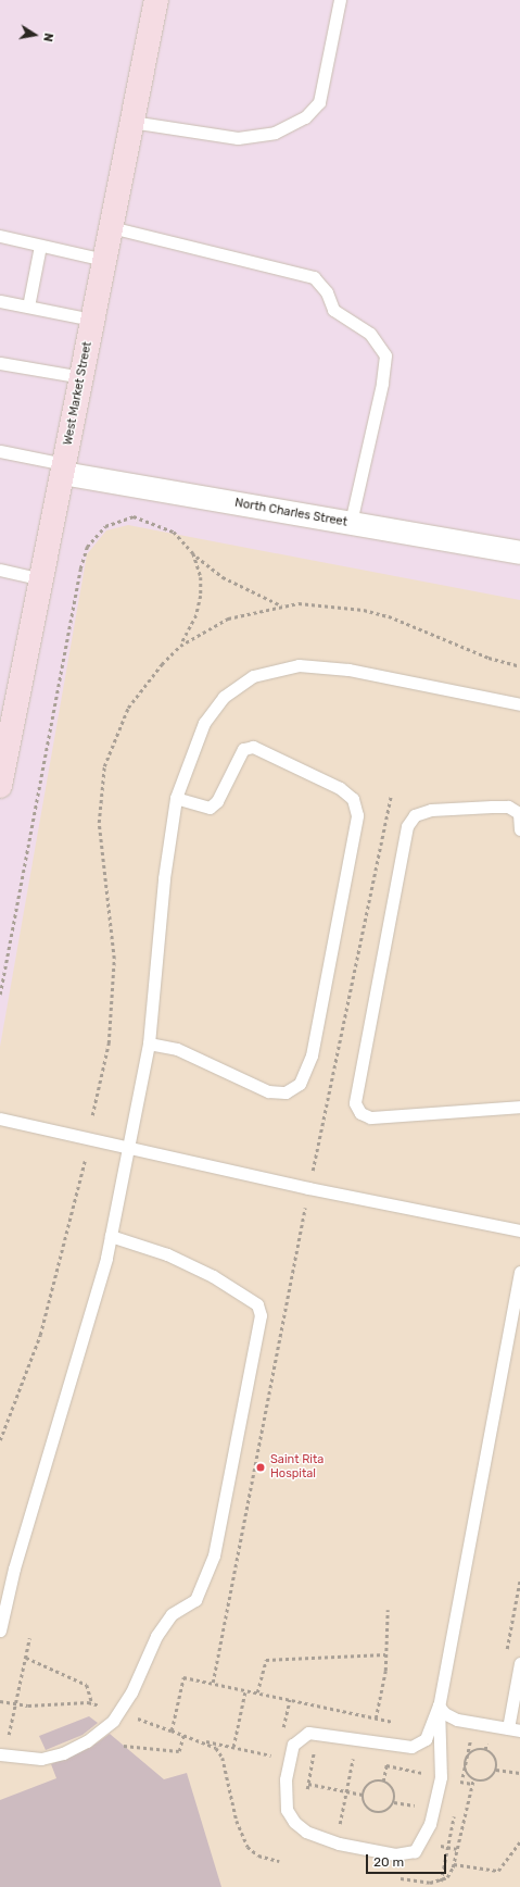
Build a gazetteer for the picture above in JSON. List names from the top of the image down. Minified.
{"streets":{"street":["West Market Street","North Charles Street"]},"crossings":[["West Market Street","North Charles Street"]],"places":["Saint Rita Hospital"],"scale_bar":"20 m","north":"right"}
